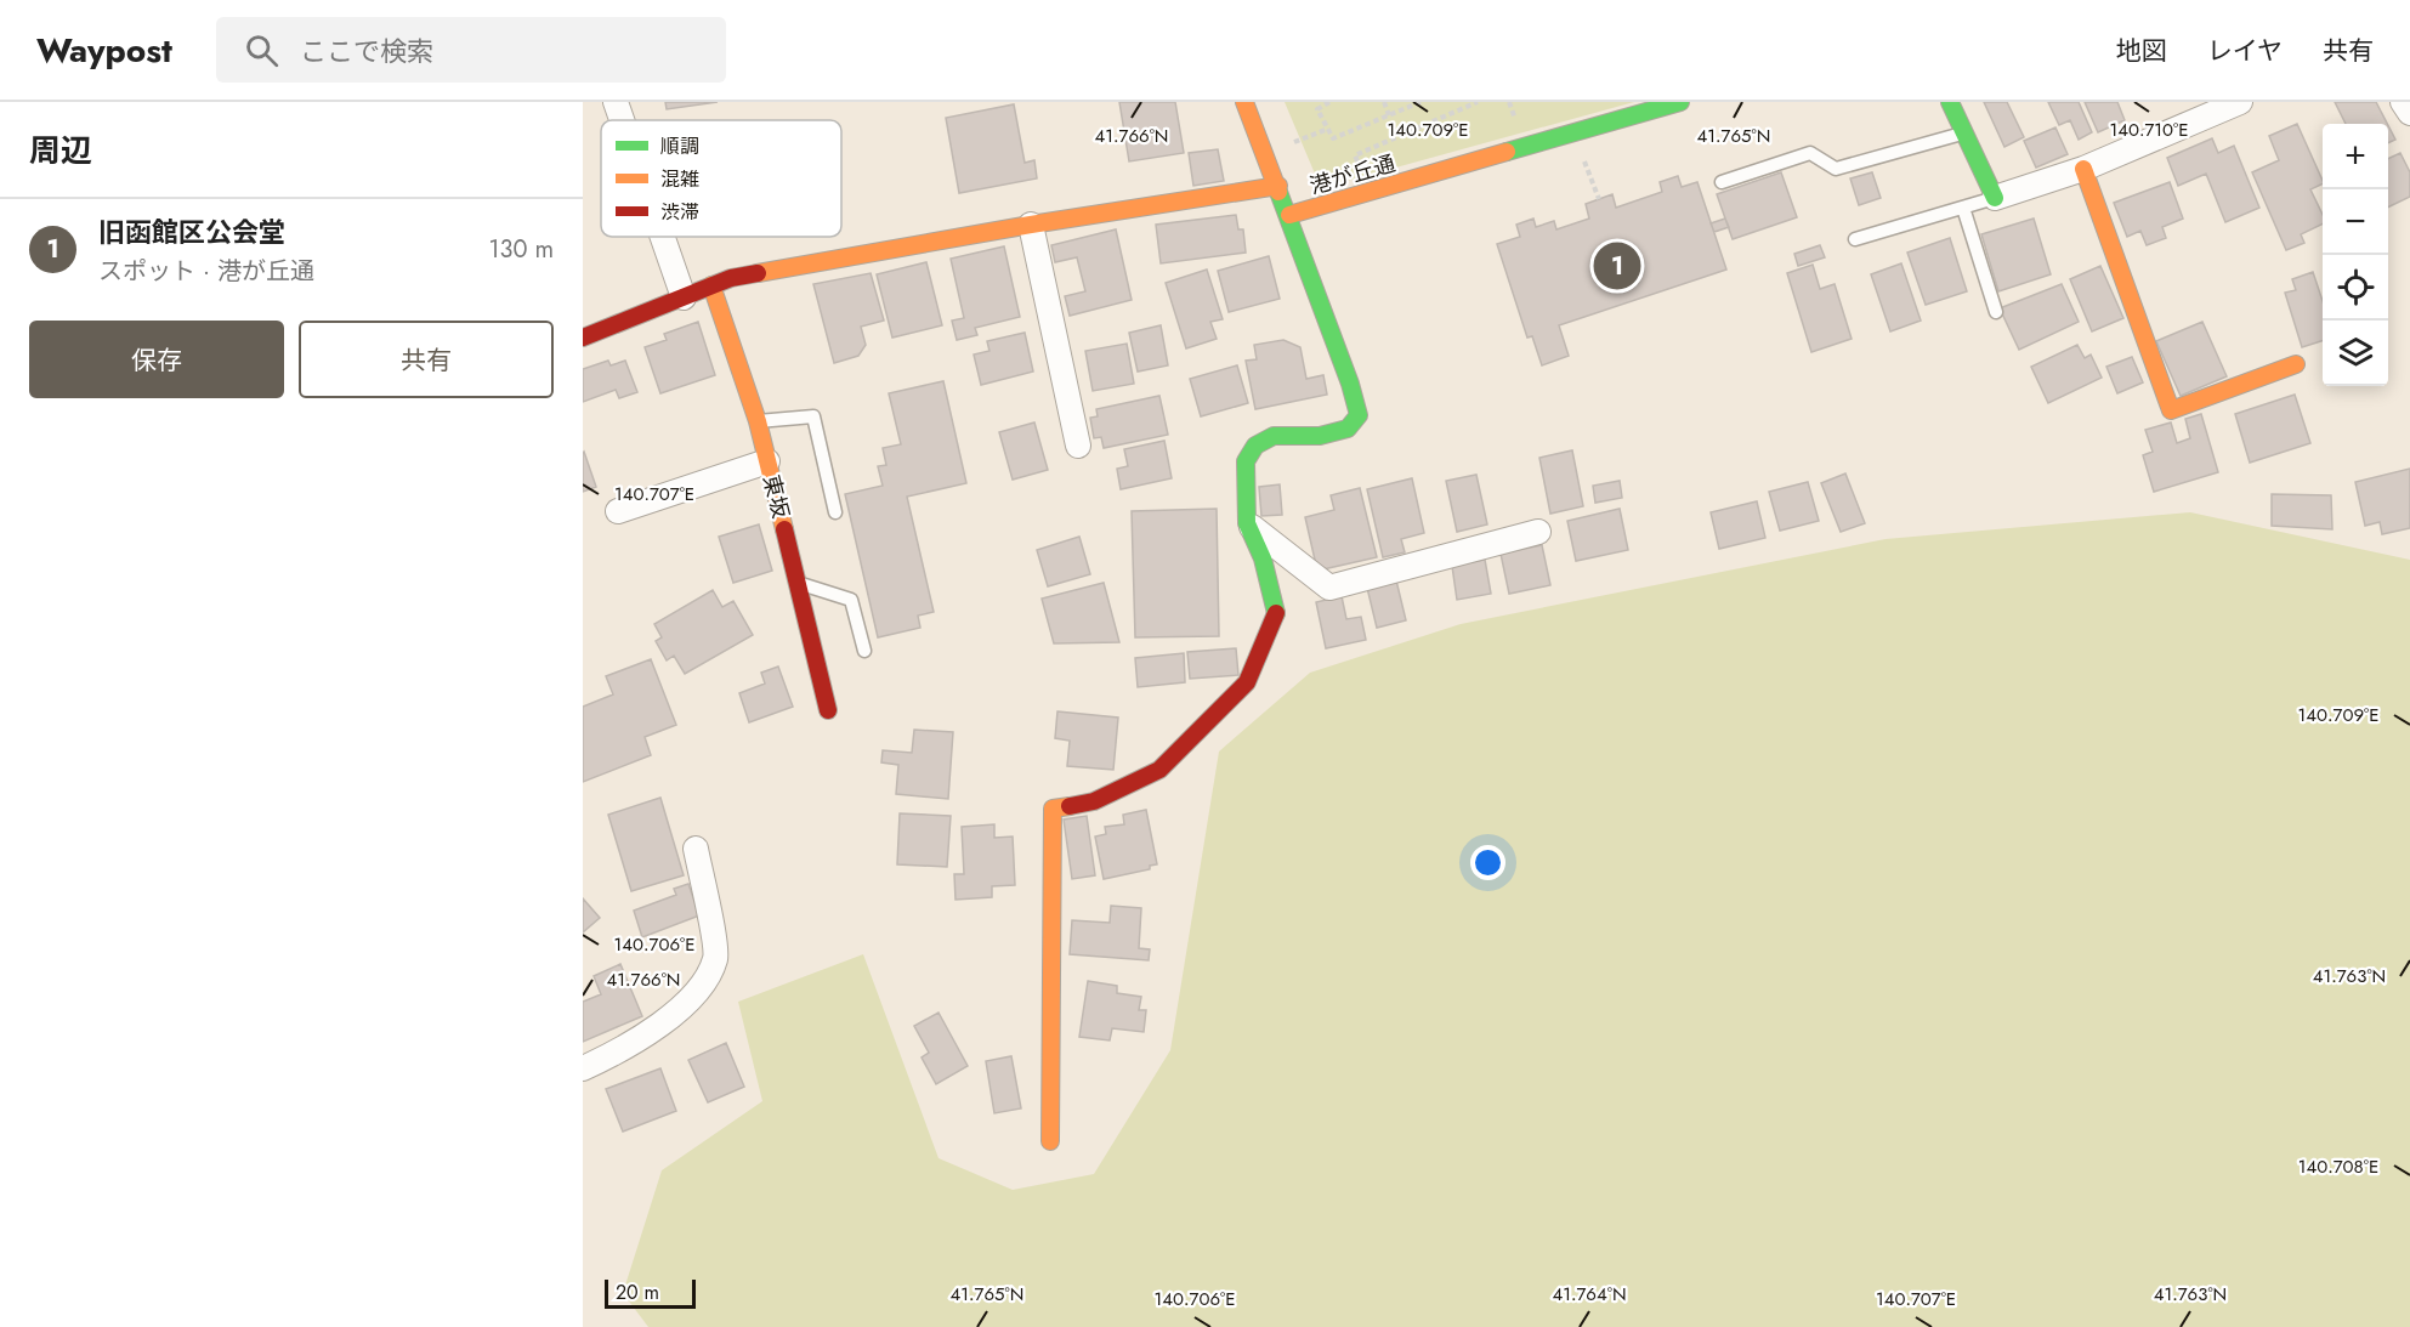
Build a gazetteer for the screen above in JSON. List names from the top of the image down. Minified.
{"streets":{"street":["港が丘通","東坂"]},"legend":["順調","混雑","渋滞"],"scale_bar":"20 m","page":{"header":"Waypost","search":"ここで検索","nav":["地図","レイヤ","共有"],"heading":"周辺","map_buttons":["+","−"],"list":[{"mark":"1","name":"旧函館区公会堂","note":"スポット · 港が丘通","value":"130 m"}],"pins":"1","buttons":["保存","共有"],"scale":"20 m"},"coordinates":["140.709°E","140.710°E","41.766°N","41.765°N","140.707°E","140.706°E","41.763°N","140.708°E","41.764°N"]}
